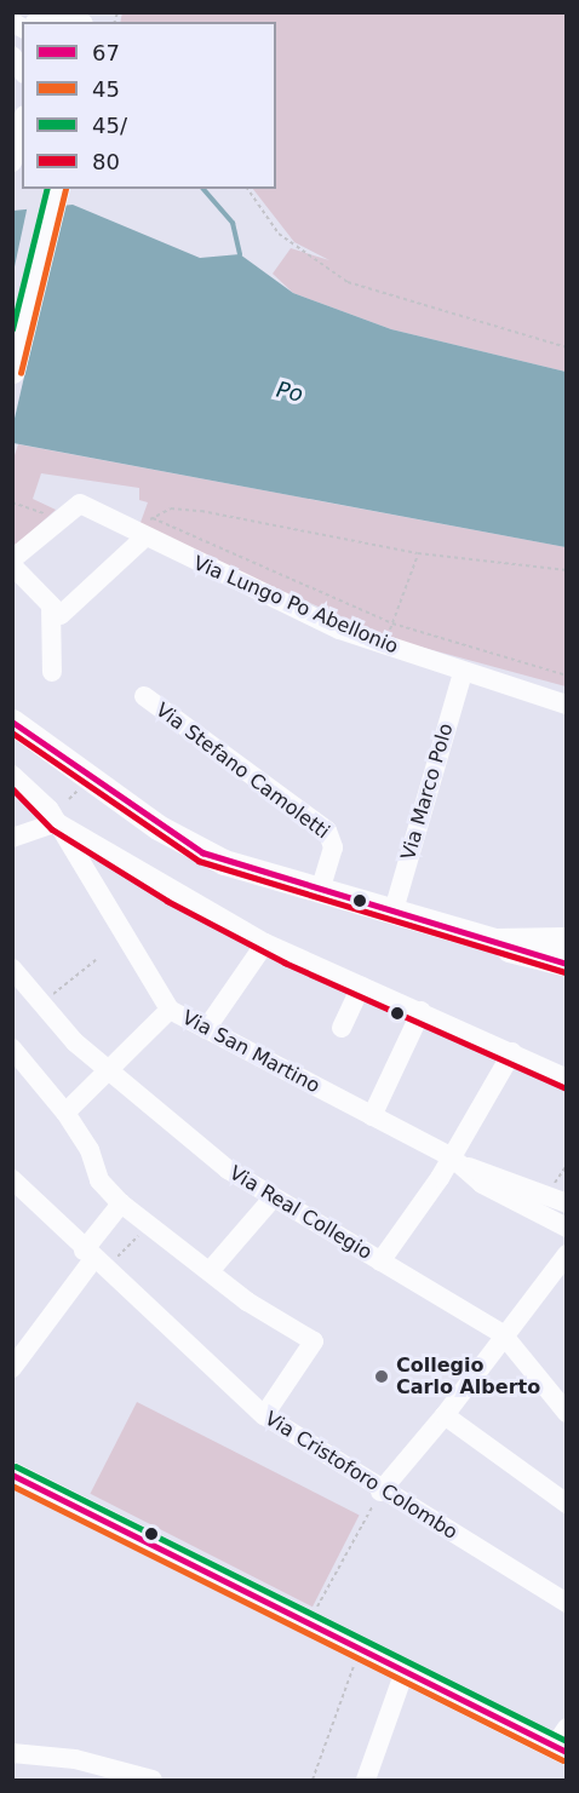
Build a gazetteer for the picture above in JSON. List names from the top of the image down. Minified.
{"streets":{"street":["Via Lungo Po Abellonio","Via Stefano Camoletti","Via Marco Polo","Via San Martino","Via Real Collegio","Via Cristoforo Colombo"]},"crossings":[["Via Lungo Po Abellonio","Via Marco Polo"]],"water":["Po"],"places":["Collegio Carlo Alberto"],"lines":["transit line 45","transit line 45/","transit line 67","transit line 80"],"legend":["67","45","45/","80"]}
